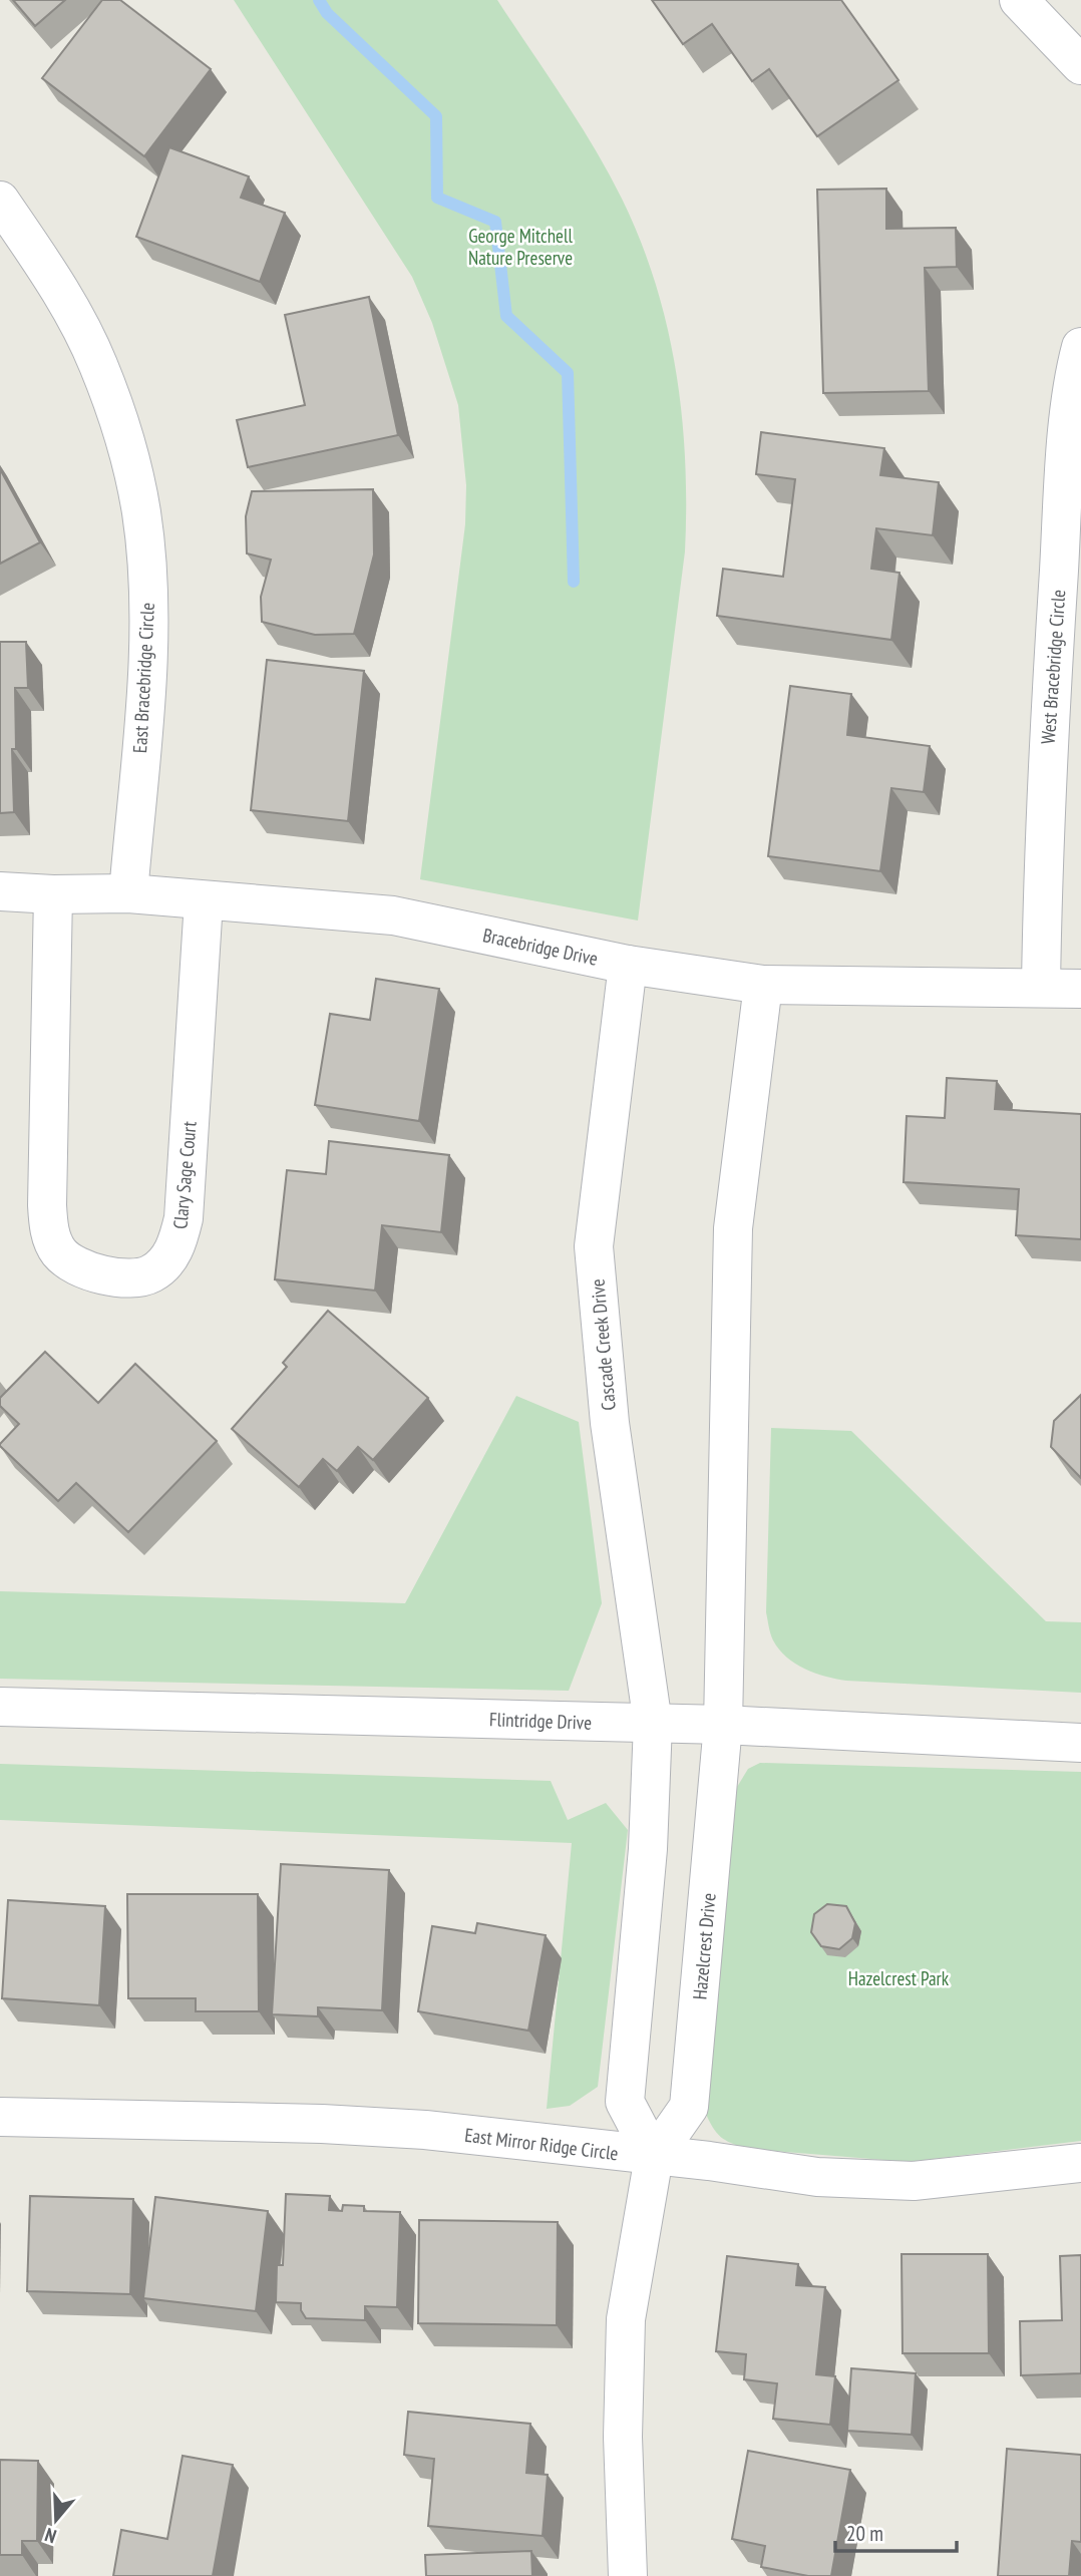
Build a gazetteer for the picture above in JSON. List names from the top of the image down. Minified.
{"streets":{"street":["West Bracebridge Circle","East Bracebridge Circle","Bracebridge Drive","Clary Sage Court","Cascade Creek Drive","Flintridge Drive","Hazelcrest Drive","East Mirror Ridge Circle"]},"crossings":[["West Bracebridge Circle","Bracebridge Drive"],["East Bracebridge Circle","Bracebridge Drive"],["Bracebridge Drive","Clary Sage Court"],["Bracebridge Drive","Cascade Creek Drive"],["Cascade Creek Drive","Flintridge Drive"],["Flintridge Drive","Hazelcrest Drive"],["Hazelcrest Drive","East Mirror Ridge Circle"]],"parks":["George Mitchell Nature Preserve","Hazelcrest Park"],"scale_bar":"20 m","north":"bottom"}
